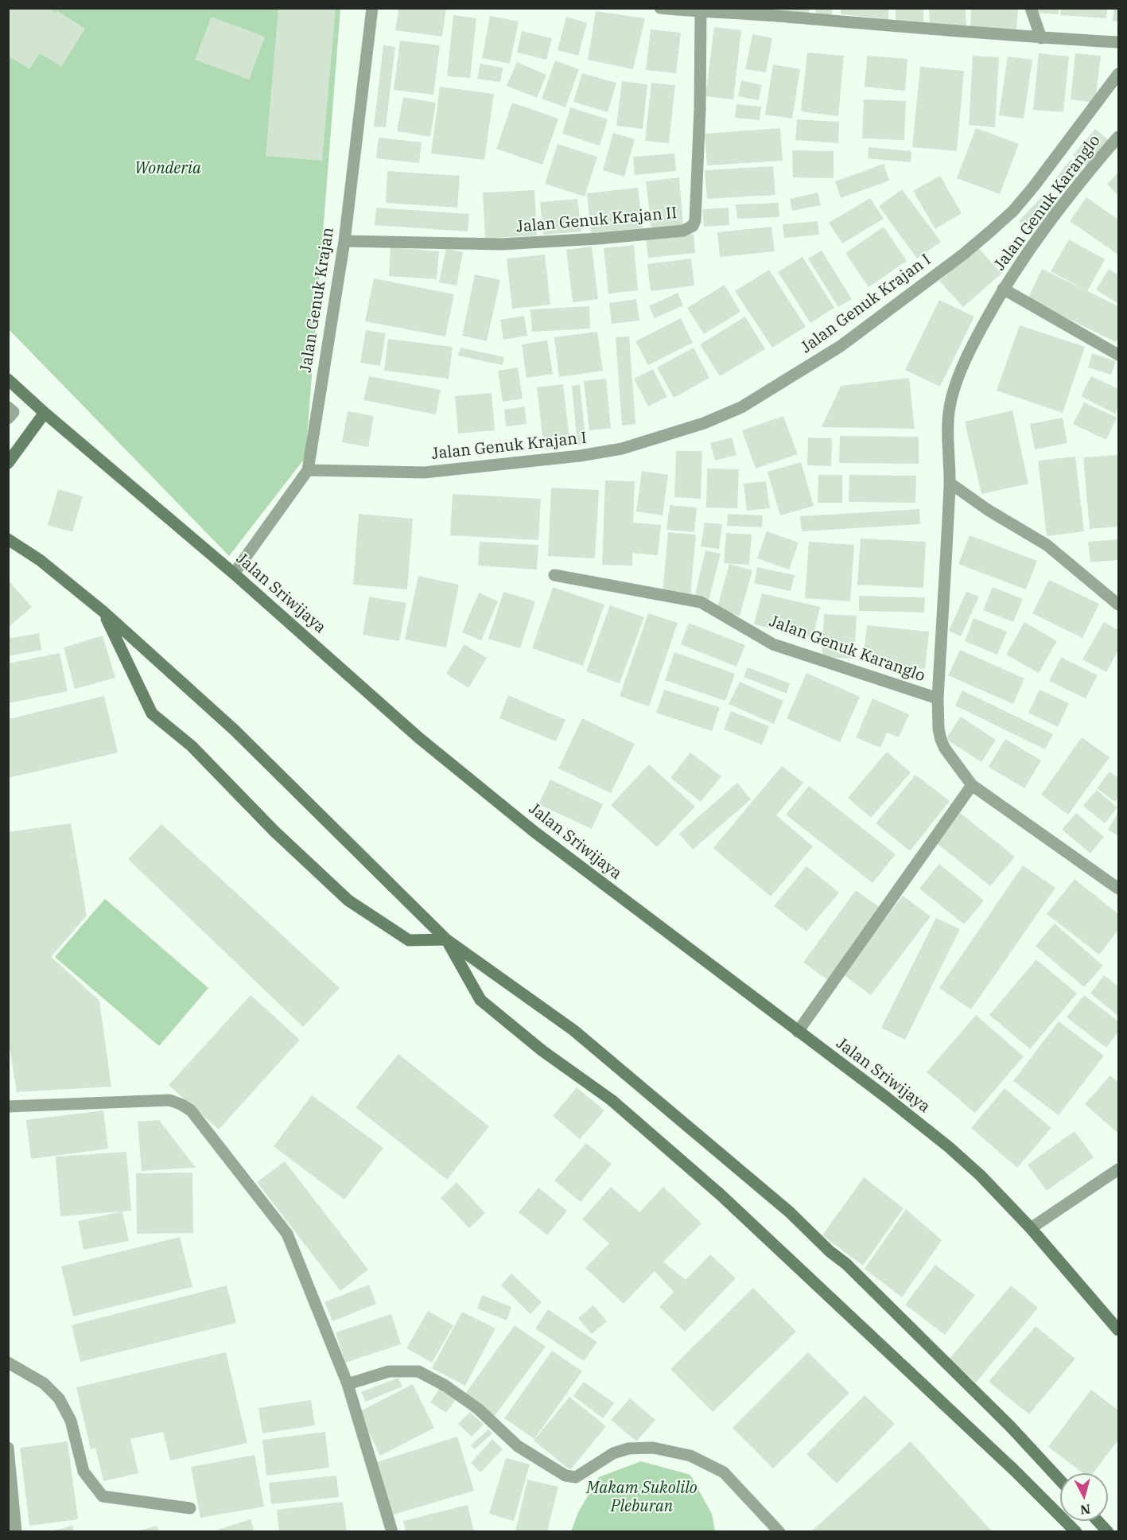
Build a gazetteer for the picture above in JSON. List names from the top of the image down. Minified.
{"streets":{"main road":["Jalan Sriwijaya"],"street":["Jalan Genuk Karanglo","Jalan Genuk Krajan II","Jalan Genuk Krajan","Jalan Genuk Krajan I"]},"crossings":[["Jalan Genuk Krajan II","Jalan Genuk Krajan"],["Jalan Genuk Krajan","Jalan Genuk Krajan I"],["Jalan Genuk Krajan","Jalan Sriwijaya"]],"parks":["Wonderia","Makam Sukolilo Pleburan"],"north":"bottom"}
